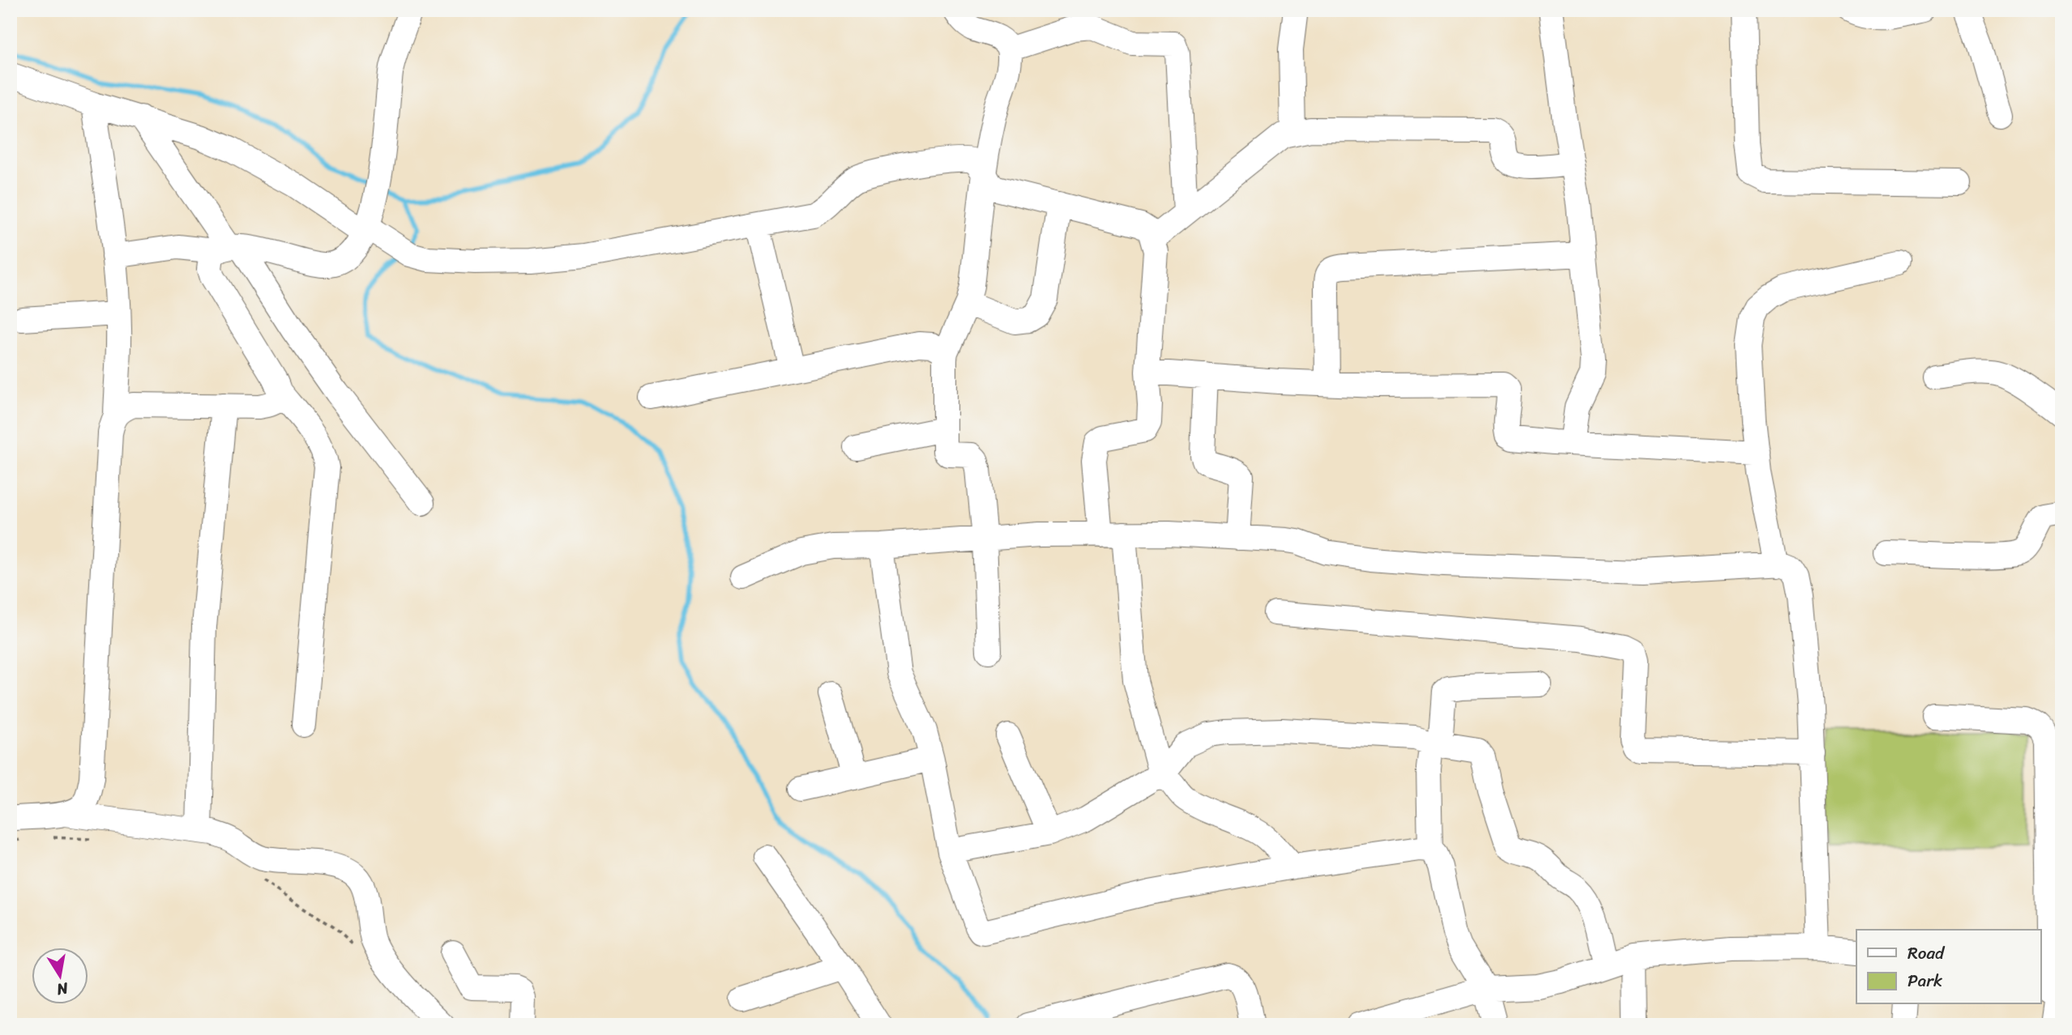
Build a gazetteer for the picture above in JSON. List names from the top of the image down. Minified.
{"legend":["Road","Park"],"north":"bottom"}
